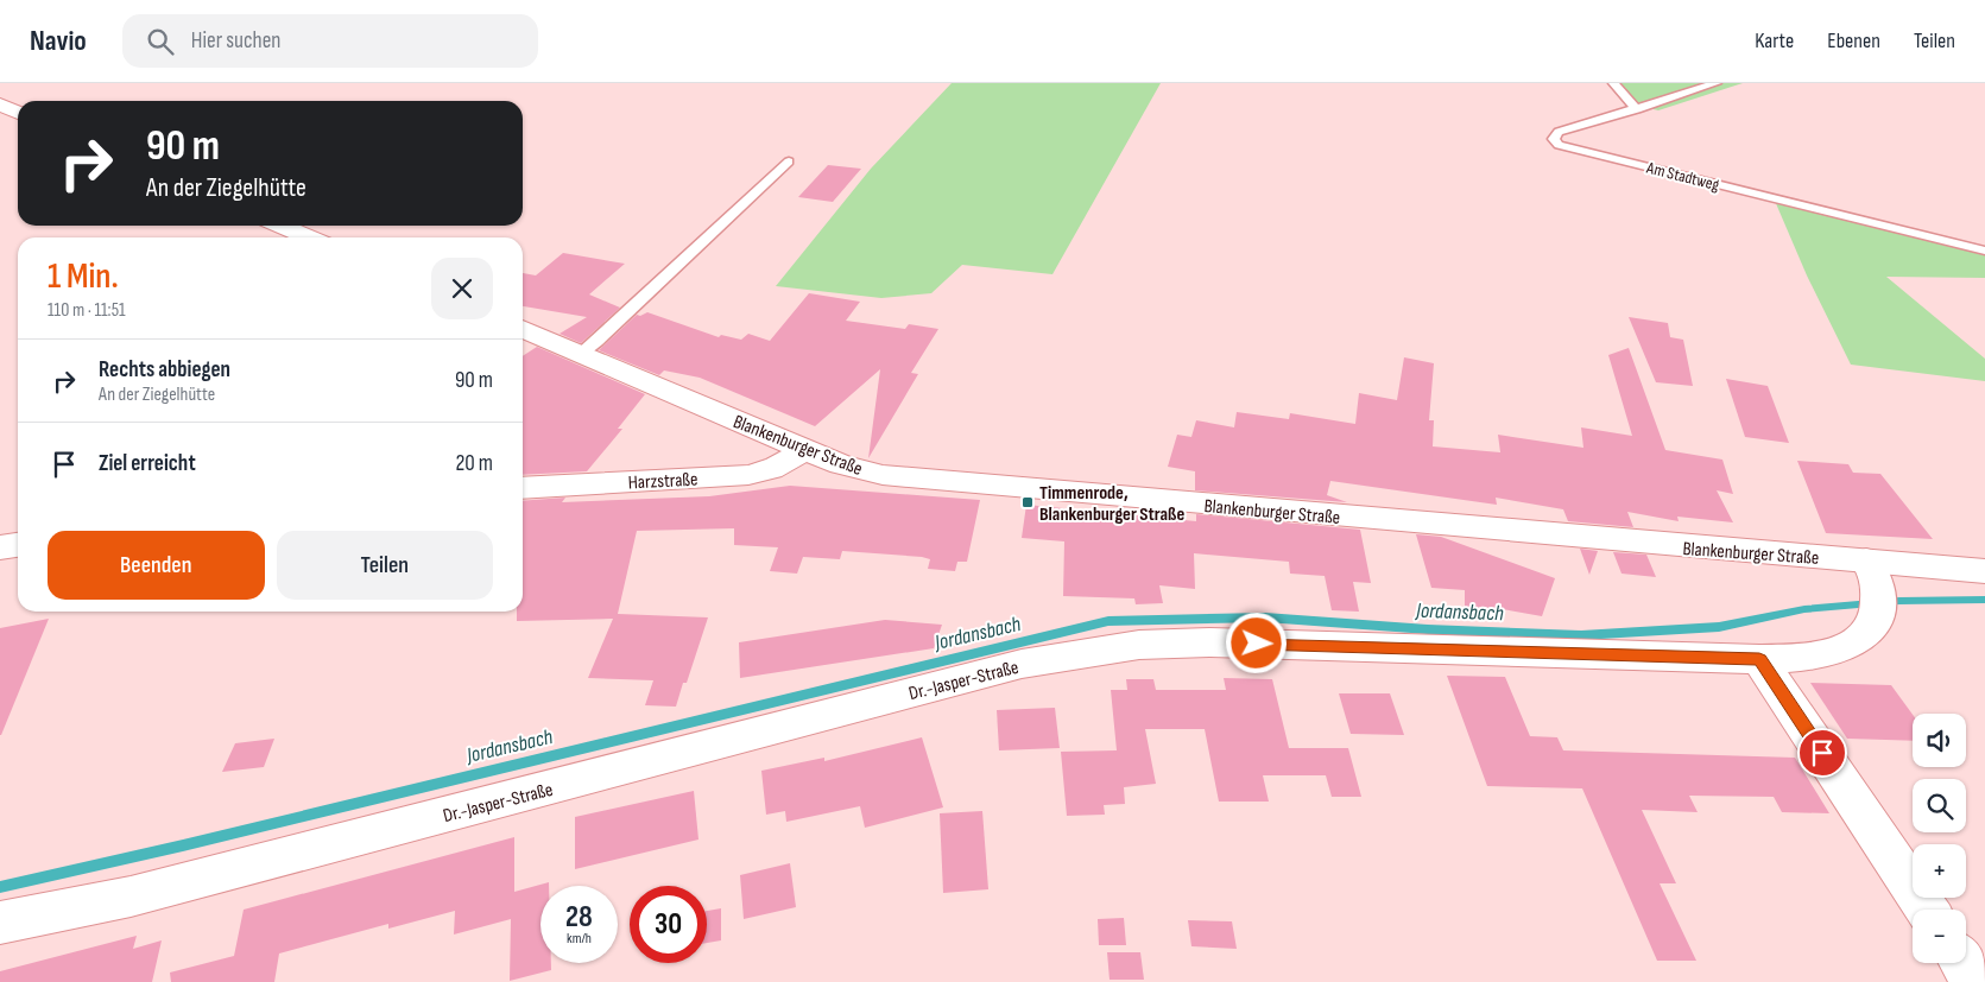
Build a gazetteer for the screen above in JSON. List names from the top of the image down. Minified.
{"streets":{"street":["Blankenburger Straße","Harzstraße","Dr.-Jasper-Straße"],"lane":["Am Stadtweg"]},"crossings":[["Blankenburger Straße","Harzstraße"],["Blankenburger Straße","Dr.-Jasper-Straße"]],"water":["Jordansbach"],"places":{"transit":["Timmenrode, Blankenburger Straße"]},"page":{"header":"Navio","search":"Hier suchen","nav":["Karte","Ebenen","Teilen"],"turn":["90 m","An der Ziegelhütte"],"heading":["1 Min.","110 m · 11:51"],"list":[{"name":"Rechts abbiegen","note":"An der Ziegelhütte","value":"90 m"},{"name":"Ziel erreicht","value":"20 m"}],"buttons":["Beenden","Teilen"],"map_buttons":["+","−"],"speed":"28 km/h","limit":"30"}}
